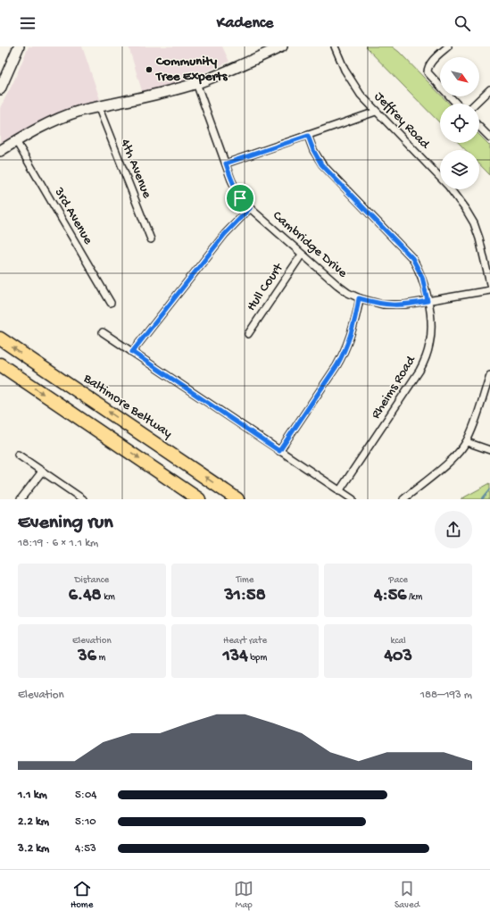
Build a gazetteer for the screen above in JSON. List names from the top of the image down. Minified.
{"streets":{"highway":["Baltimore Beltway"],"street":["Jeffrey Road","4th Avenue","3rd Avenue","Cambridge Drive","Hull Court","Rheims Road"]},"crossings":[["Cambridge Drive","Hull Court"],["Cambridge Drive","Rheims Road"]],"places":["Community Tree Experts"],"north":"bottom right","page":{"header":"Kadence","heading":["Evening run","18:19 · 6 × 1.1 km"],"stats":[["Distance","6.48 km"],["Time","31:58"],["Pace","4:56 /km"],["Elevation","36 m"],["Heart rate","134 bpm"],["kcal","403"]],"chart":["Elevation","188–193 m"],"list":[{"name":"1.1 km","note":"5:04"},{"name":"2.2 km","note":"5:10"},{"name":"3.2 km","note":"4:53"}],"tabs":["Home","Map","Saved"]}}
